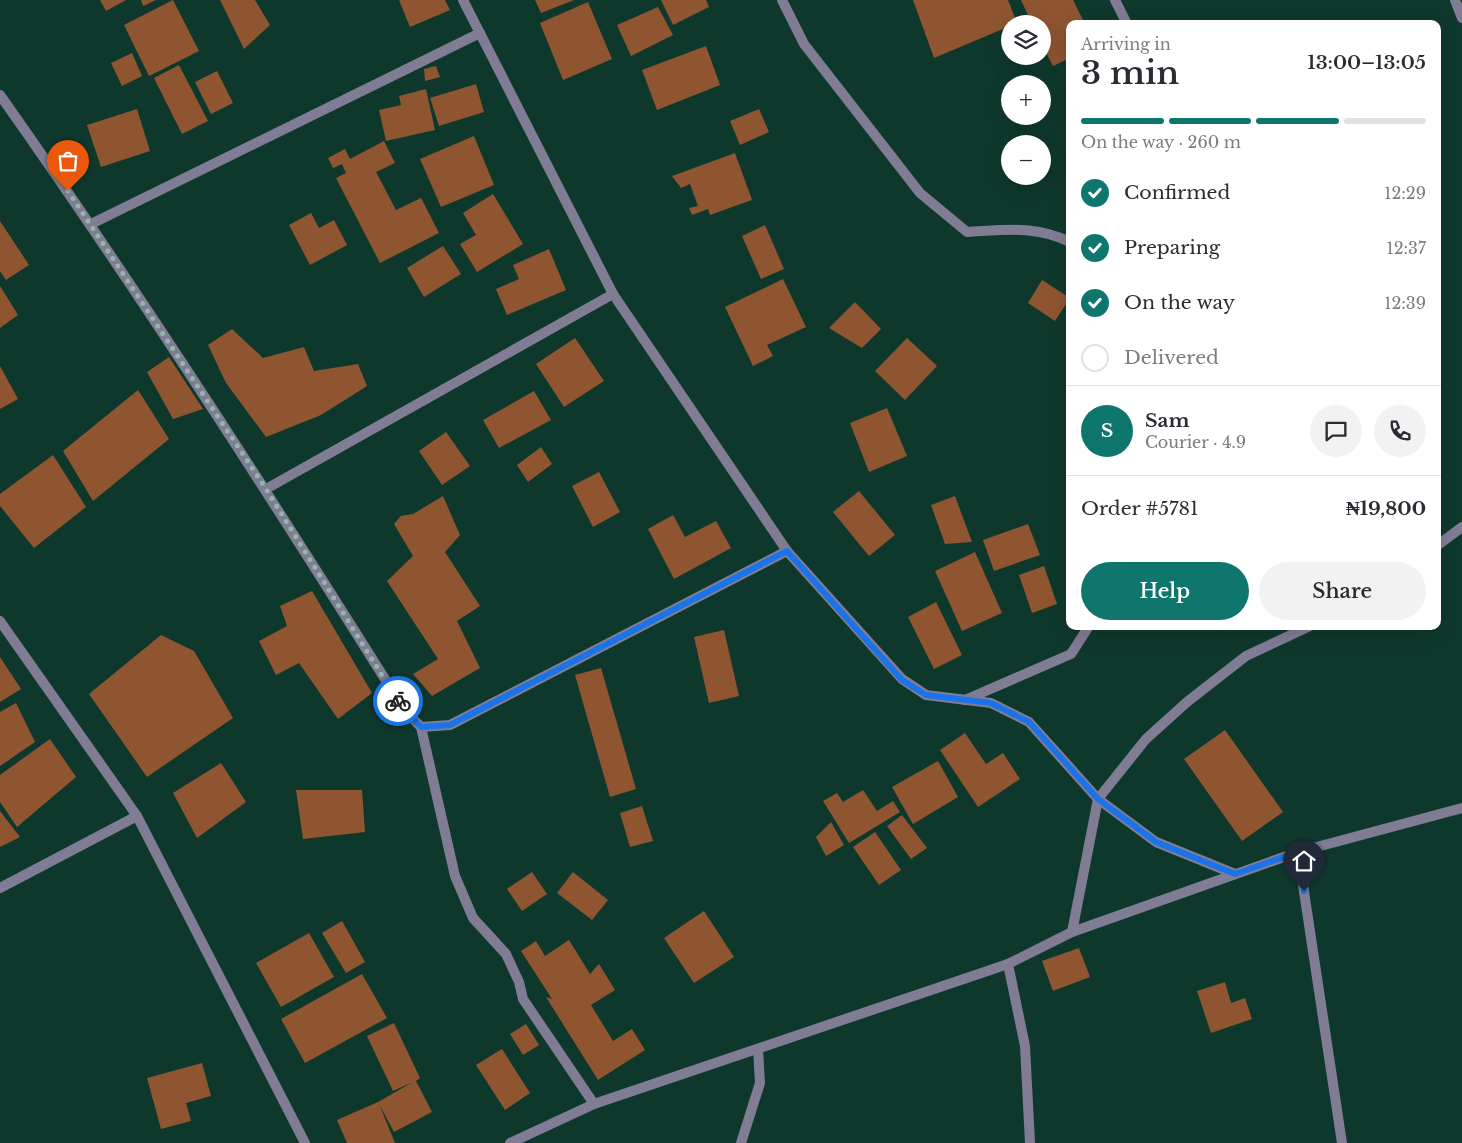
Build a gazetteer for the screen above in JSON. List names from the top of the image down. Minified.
{"page":{"map_buttons":["+","−"],"heading":["3 min","Arriving in","13:00–13:05"],"panel":["Sam","Courier · 4.9","Order #5781","₦19,800"],"bar":"On the way · 260 m","list":[["Confirmed","12:29"],["Preparing","12:37"],["On the way","12:39"],"Delivered"],"round":"S","buttons":["Help","Share"]}}
